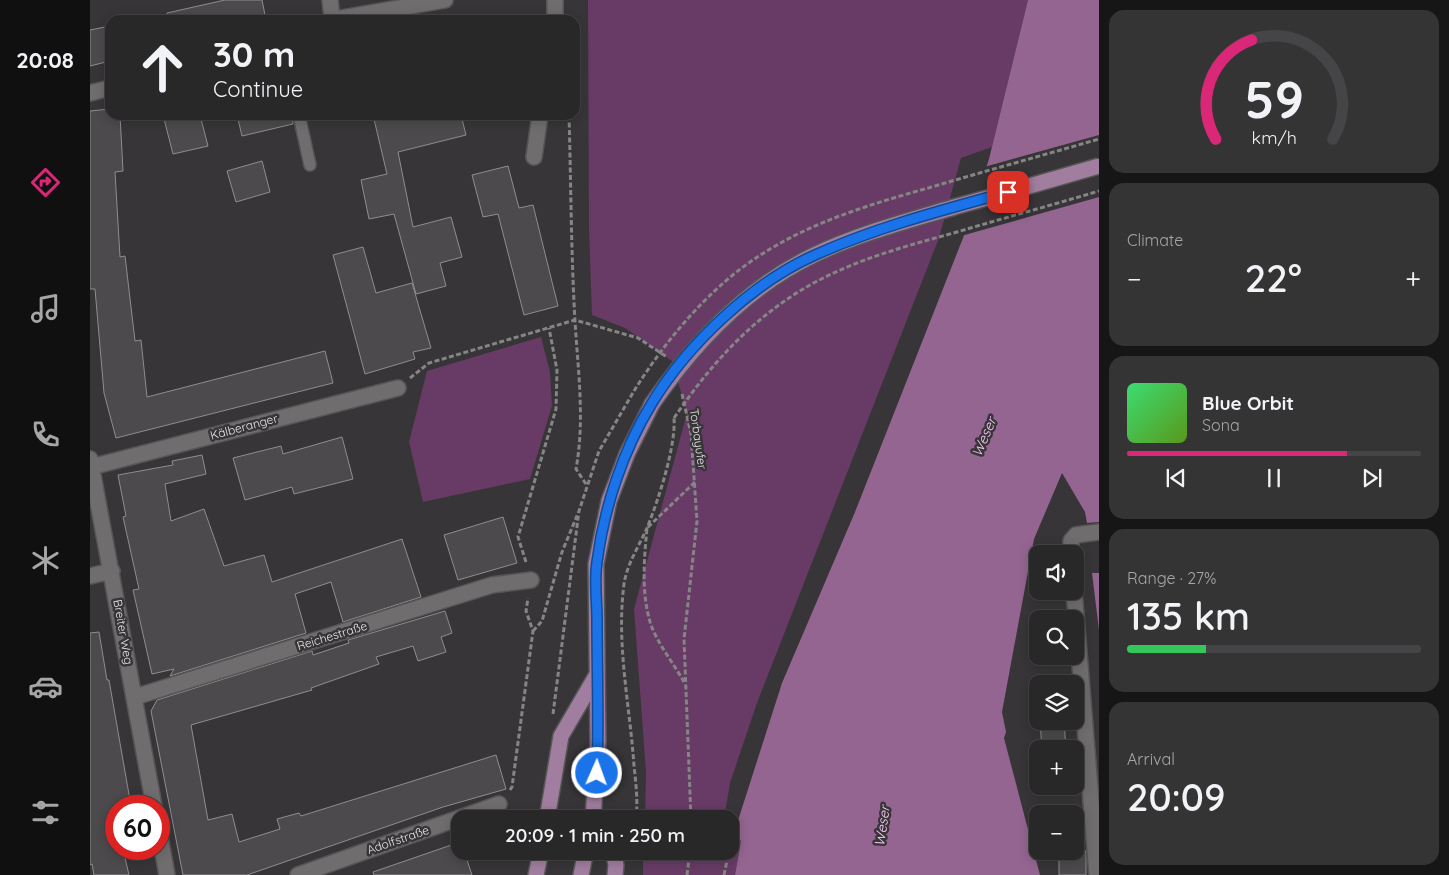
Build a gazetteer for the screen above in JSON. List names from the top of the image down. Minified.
{"streets":{"street":["Kälberanger","Breiter Weg","Reichestraße","Adolfstraße"],"path":["Torbayufer"]},"crossings":[["Kälberanger","Breiter Weg"],["Breiter Weg","Reichestraße"]],"water":["Weser"],"page":{"tabs":"20:08","turn":["30 m","Continue"],"tile":["Climate",["Range · 27%","135 km"],["Arrival","20:09"]],"heat":["−","22°","+"],"song":["Blue Orbit","Sona"],"map_buttons":["+","−"],"limit":"60","trip":"20:09 · 1 min · 250 m","gauge":["59","km/h"]}}
